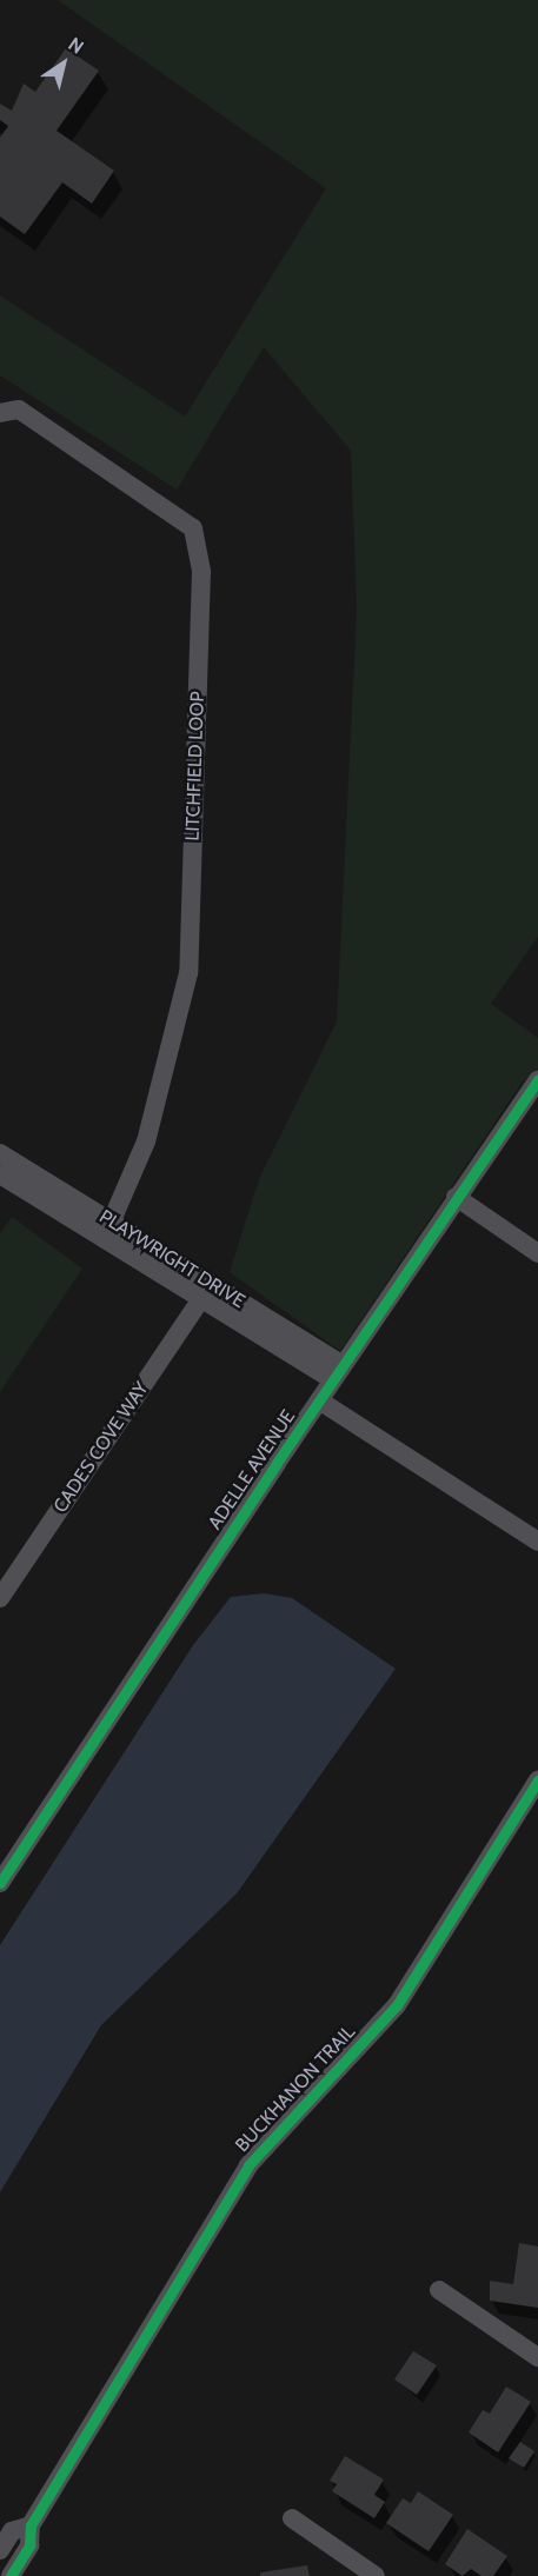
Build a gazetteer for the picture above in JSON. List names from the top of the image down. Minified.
{"streets":{"street":["LITCHFIELD LOOP","PLAYWRIGHT DRIVE","CADES COVE WAY","ADELLE AVENUE","BUCKHANON TRAIL"]},"crossings":[["LITCHFIELD LOOP","PLAYWRIGHT DRIVE"],["PLAYWRIGHT DRIVE","CADES COVE WAY"],["PLAYWRIGHT DRIVE","ADELLE AVENUE"]],"north":"top right"}
